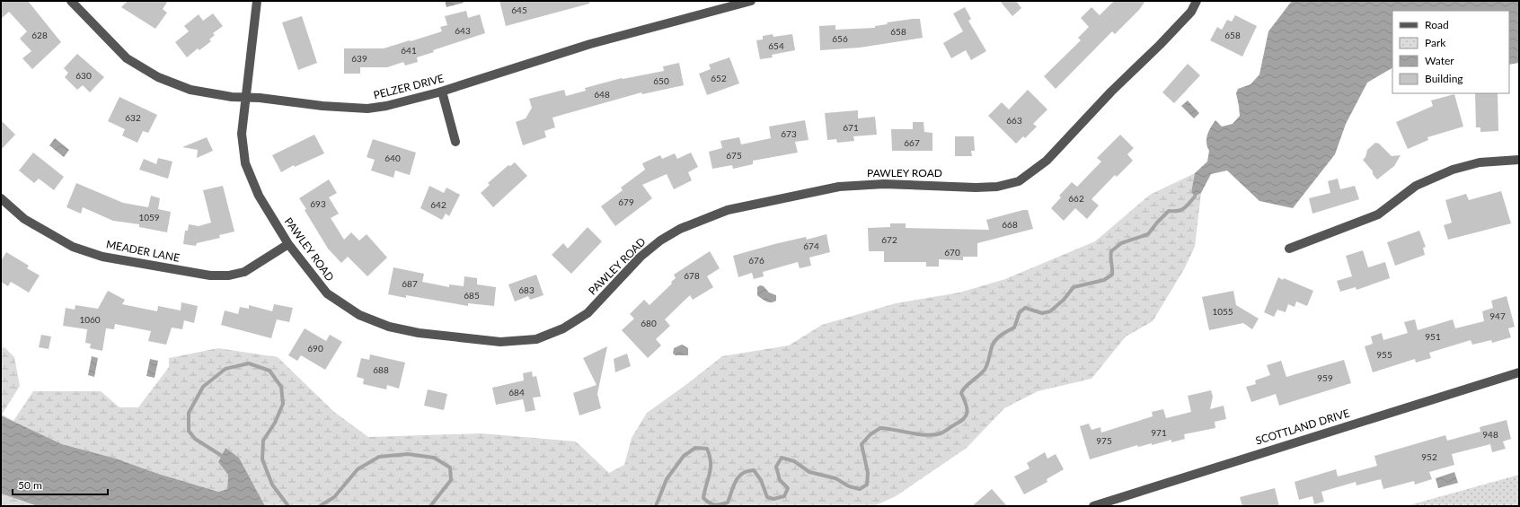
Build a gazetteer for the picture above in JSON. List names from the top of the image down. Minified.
{"streets":{"street":["PELZER DRIVE","PAWLEY ROAD","MEADER LANE","SCOTTLAND DRIVE"]},"crossings":[["PELZER DRIVE","PAWLEY ROAD"],["PAWLEY ROAD","MEADER LANE"]],"house_numbers":["645","643","658","628","658","656","654","641","639","630","652","650","648","632","663","671","673","667","675","640","662","679","693","642","1059","668","672","674","670","676","678","687","683","685","1055","947","1060","680","951","690","955","688","959","684","971","948","975","952"],"legend":["Road","Park","Water","Building"],"scale_bar":"50 m"}
